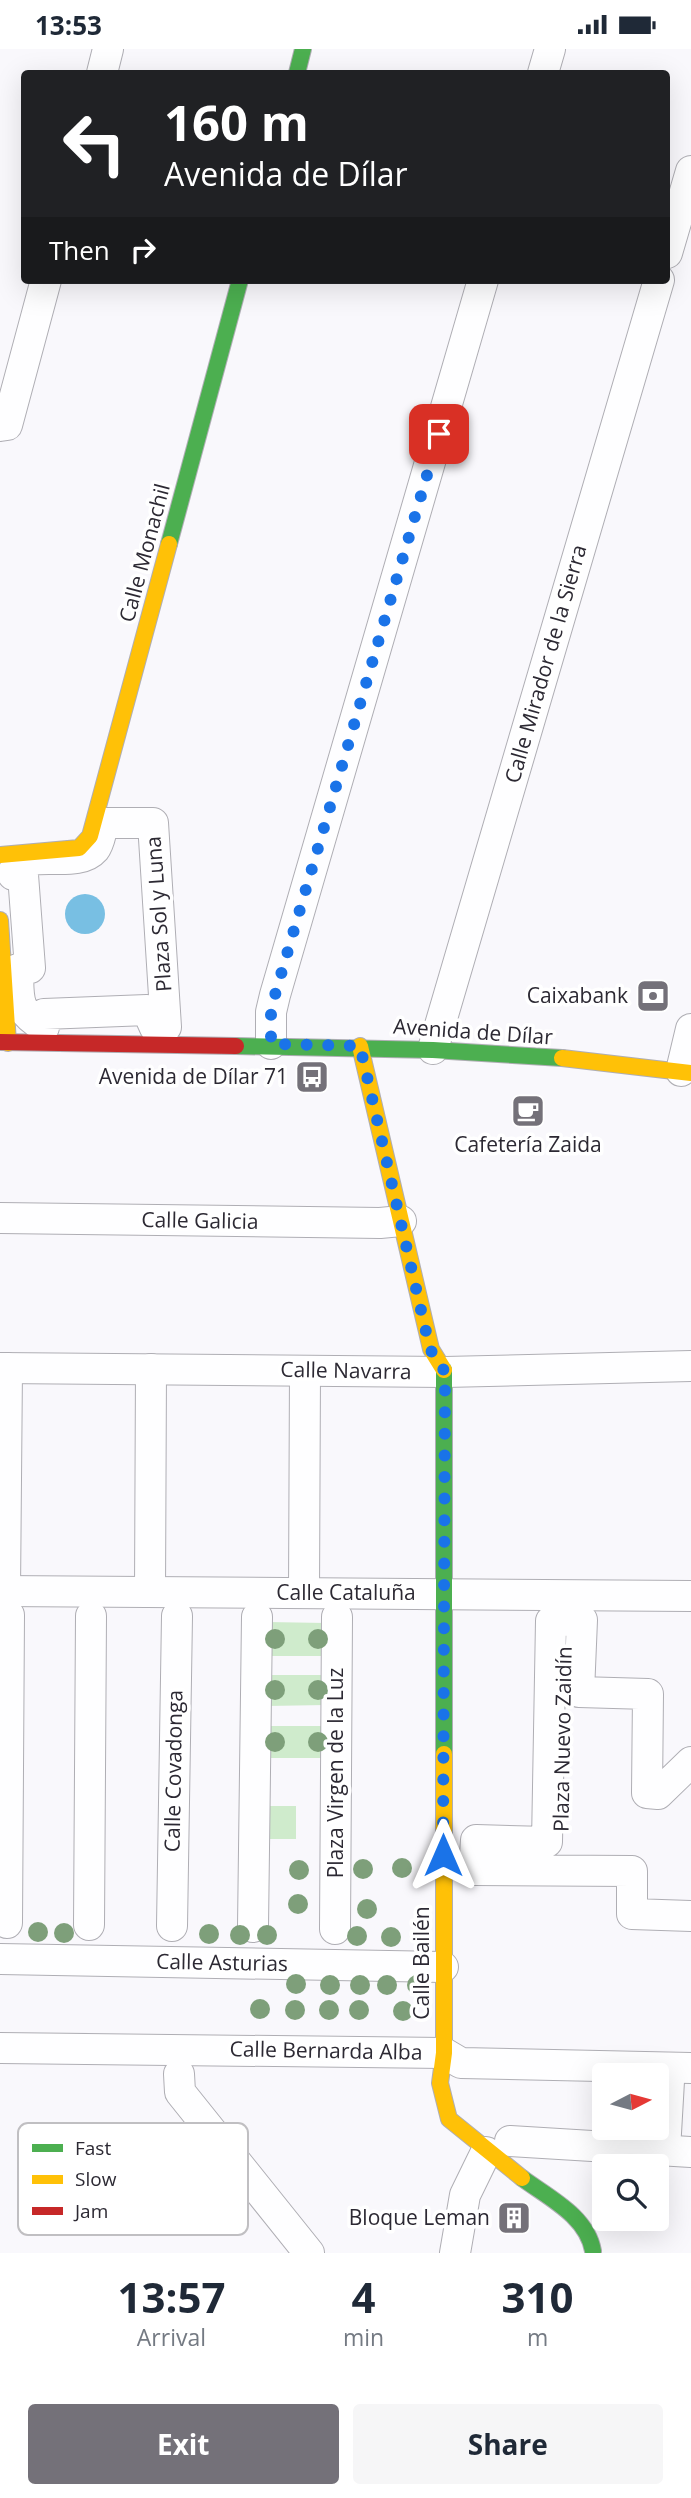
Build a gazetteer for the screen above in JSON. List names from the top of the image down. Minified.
{"streets":{"street":["Calle Monachil","Calle Mirador de la Sierra","Plaza Sol y Luna","Avenida de Dílar","Calle Galicia","Calle Navarra","Calle Cataluña","Plaza Nuevo Zaidín","Calle Covadonga","Plaza Virgen de la Luz","Calle Asturias","Calle Bailén","Calle Bernarda Alba"]},"crossings":[["Calle Mirador de la Sierra","Avenida de Dílar"],["Avenida de Dílar","Calle Bailén"],["Calle Galicia","Calle Bailén"],["Calle Navarra","Calle Bailén"],["Calle Cataluña","Calle Bailén"],["Calle Asturias","Calle Bailén"],["Calle Bailén","Calle Bernarda Alba"]],"places":{"bank":["Caixabank"],"bus stop":["Avenida de Dílar 71"],"cafe":["Cafetería Zaida"],"building":["Bloque Leman"]},"legend":["Fast","Slow","Jam"],"north":"right","page":{"status":"13:53","turn":["160 m","Avenida de Dílar"],"then":"Then","eta":["13:57","Arrival","4","min","310","m"],"buttons":["Exit","Share"]}}
